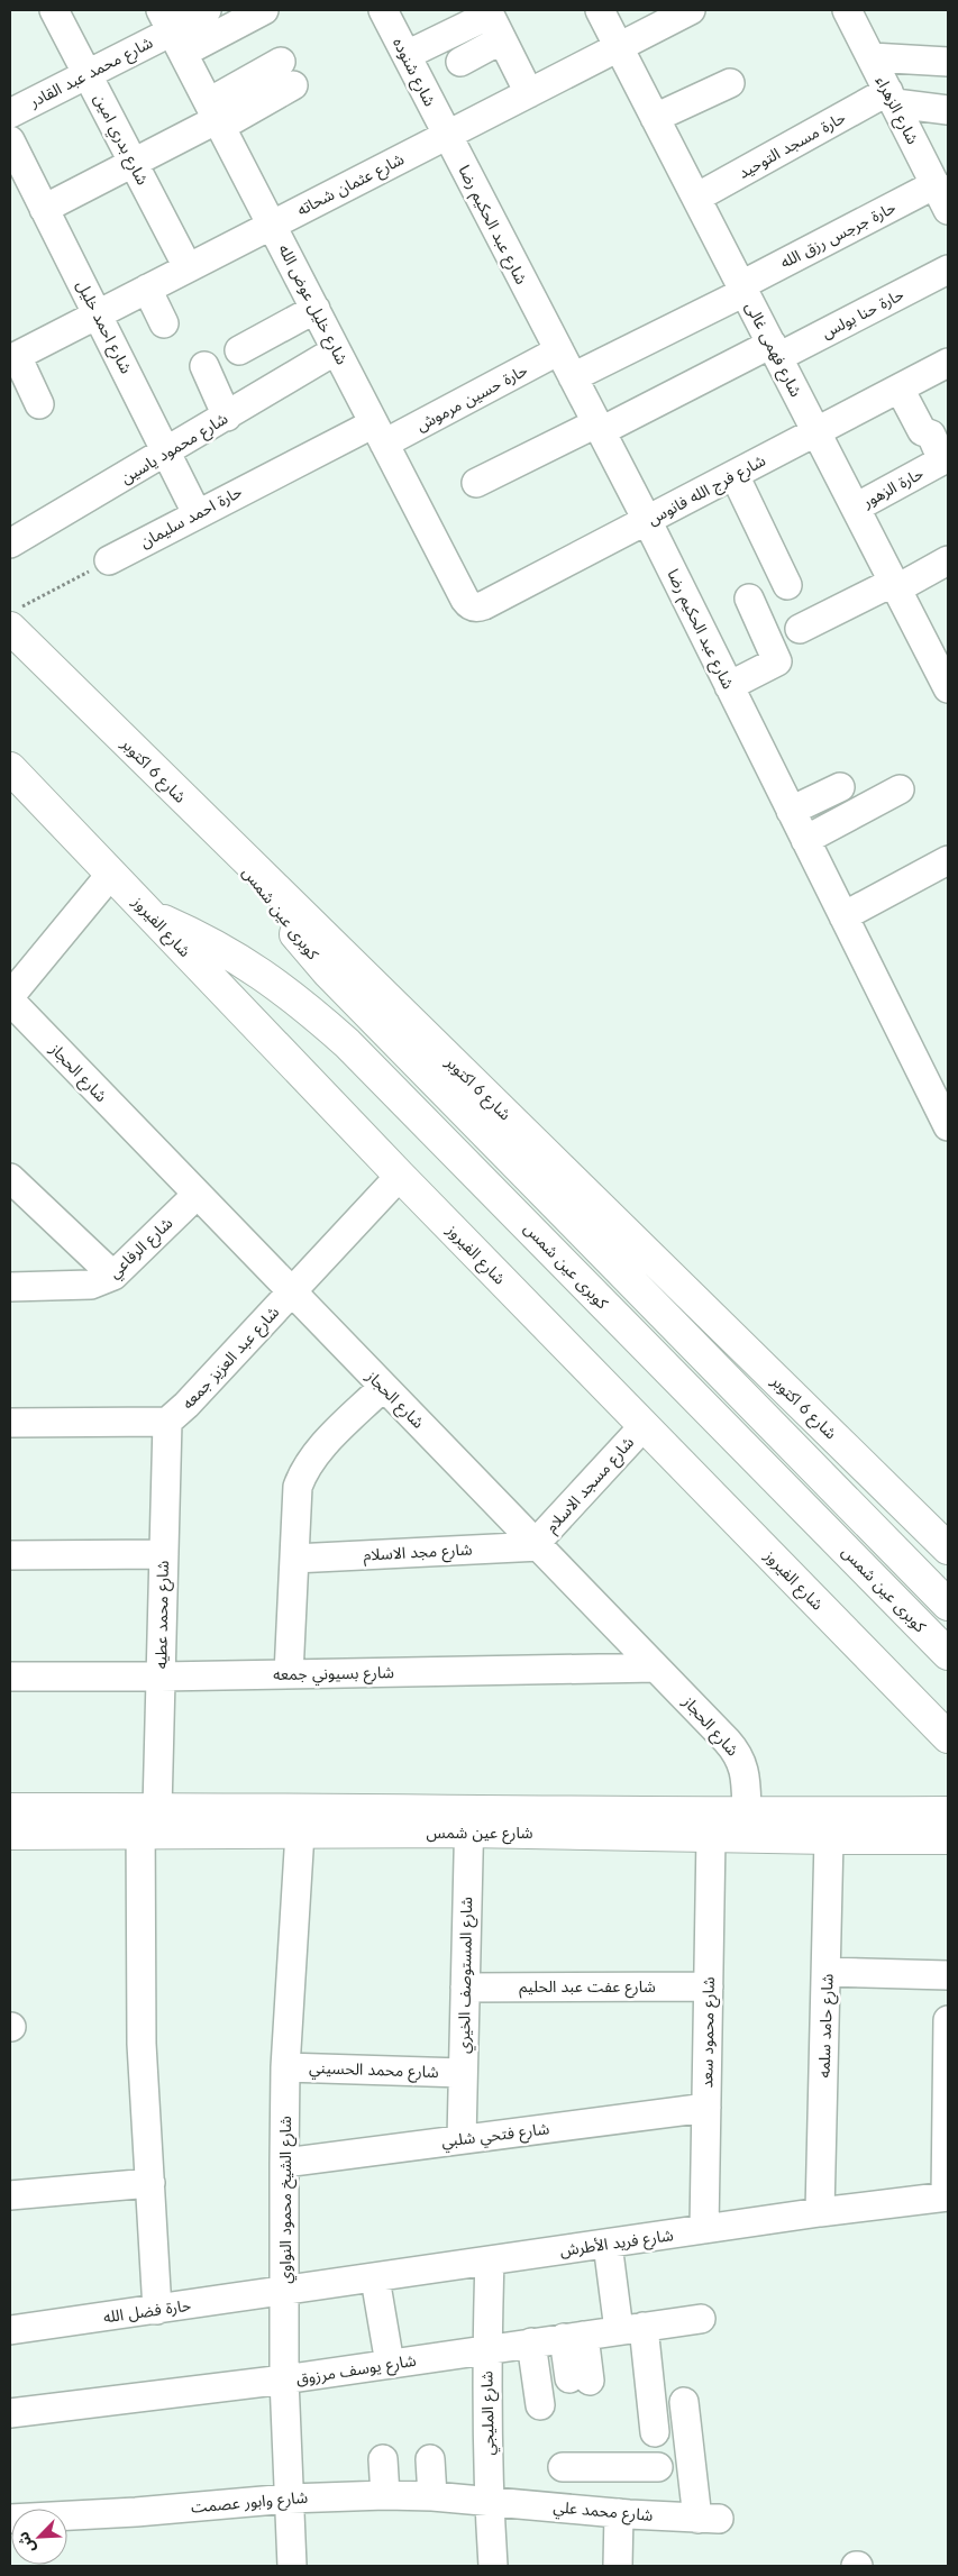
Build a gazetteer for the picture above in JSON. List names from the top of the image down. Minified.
{"streets":{"main road":["شارع 6 اكتوبر","كوبرى عين شمس","شارع الفيروز","شارع عين شمس"],"street":["شارع محمد عبد القادر","شارع شنوده","شارع الزهراء","شارع بدري امين","حارة مسجد التوحيد","شارع عثمان شحاته","شارع عبد الحكيم رضا","حارة جرجس رزق الله","شارع خليل عوض الله","حارة حنا بولس","شارع احمد خليل","شارع فهمى غالى","حارة حسين مرموش","شارع محمود ياسين","حارة الزهور","شارع فرج الله فانوس","حارة احمد سليمان","شارع الحجاز","شارع الرفاعي","شارع عبد العزيز جمعه","شارع مسجد الاسلام","شارع مجد الاسلام","شارع محمد عطيه","شارع بسيوني جمعه","شارع المستوصف الخيري","شارع عفت عبد الحليم","شارع حامد سلمه","شارع محمود سعد","شارع محمد الحسيني","شارع فتحي شلبي","شارع الشيخ محمود النواوي","شارع فريد الأطرش","حارة فضل الله","شارع يوسف مرزوق","شارع المليجي","شارع وابور عصمت","شارع محمد علي"]},"crossings":[["شارع محمد عبد القادر","شارع بدري امين"],["شارع محمد عبد القادر","شارع خليل عوض الله"],["شارع شنوده","شارع عثمان شحاته"],["شارع شنوده","شارع عبد الحكيم رضا"],["شارع الزهراء","حارة مسجد التوحيد"],["شارع الزهراء","حارة جرجس رزق الله"],["شارع بدري امين","شارع عثمان شحاته"],["حارة مسجد التوحيد","شارع فهمى غالى"],["شارع عثمان شحاته","شارع عبد الحكيم رضا"],["شارع عثمان شحاته","شارع خليل عوض الله"],["شارع عثمان شحاته","شارع احمد خليل"],["شارع عثمان شحاته","شارع فهمى غالى"],["شارع عبد الحكيم رضا","حارة جرجس رزق الله"],["شارع عبد الحكيم رضا","حارة حنا بولس"],["شارع عبد الحكيم رضا","حارة حسين مرموش"],["شارع عبد الحكيم رضا","شارع فرج الله فانوس"],["حارة جرجس رزق الله","شارع فهمى غالى"],["شارع خليل عوض الله","حارة حسين مرموش"],["شارع خليل عوض الله","شارع محمود ياسين"],["شارع خليل عوض الله","شارع فرج الله فانوس"],["شارع خليل عوض الله","حارة احمد سليمان"],["حارة حنا بولس","شارع فهمى غالى"],["شارع احمد خليل","شارع محمود ياسين"],["شارع احمد خليل","حارة احمد سليمان"],["شارع فهمى غالى","حارة الزهور"],["شارع فهمى غالى","شارع فرج الله فانوس"],["حارة حسين مرموش","حارة احمد سليمان"],["حارة الزهور","شارع فرج الله فانوس"],["شارع 6 اكتوبر","كوبرى عين شمس"],["كوبرى عين شمس","شارع الفيروز"],["شارع الفيروز","شارع عبد العزيز جمعه"],["شارع الفيروز","شارع مسجد الاسلام"],["شارع الحجاز","شارع الرفاعي"],["شارع الحجاز","شارع عبد العزيز جمعه"],["شارع الحجاز","شارع مسجد الاسلام"],["شارع الحجاز","شارع مجد الاسلام"],["شارع الحجاز","شارع بسيوني جمعه"],["شارع الحجاز","شارع عين شمس"],["شارع عبد العزيز جمعه","شارع محمد عطيه"],["شارع مسجد الاسلام","شارع مجد الاسلام"],["شارع محمد عطيه","شارع بسيوني جمعه"],["شارع محمد عطيه","شارع عين شمس"],["شارع محمد عطيه","حارة فضل الله"],["شارع عين شمس","شارع المستوصف الخيري"],["شارع عين شمس","شارع حامد سلمه"],["شارع عين شمس","شارع محمود سعد"],["شارع عين شمس","شارع الشيخ محمود النواوي"],["شارع المستوصف الخيري","شارع عفت عبد الحليم"],["شارع المستوصف الخيري","شارع محمد الحسيني"],["شارع المستوصف الخيري","شارع فتحي شلبي"],["شارع عفت عبد الحليم","شارع محمود سعد"],["شارع حامد سلمه","شارع فريد الأطرش"],["شارع محمود سعد","شارع فتحي شلبي"],["شارع محمود سعد","شارع فريد الأطرش"],["شارع محمد الحسيني","شارع الشيخ محمود النواوي"],["شارع فتحي شلبي","شارع الشيخ محمود النواوي"],["شارع الشيخ محمود النواوي","شارع فريد الأطرش"],["شارع الشيخ محمود النواوي","حارة فضل الله"],["شارع الشيخ محمود النواوي","شارع يوسف مرزوق"],["شارع الشيخ محمود النواوي","شارع وابور عصمت"],["شارع فريد الأطرش","حارة فضل الله"],["شارع فريد الأطرش","شارع المليجي"],["شارع يوسف مرزوق","شارع المليجي"],["شارع المليجي","شارع وابور عصمت"],["شارع المليجي","شارع محمد علي"],["شارع وابور عصمت","شارع محمد علي"]],"north":"bottom left"}
